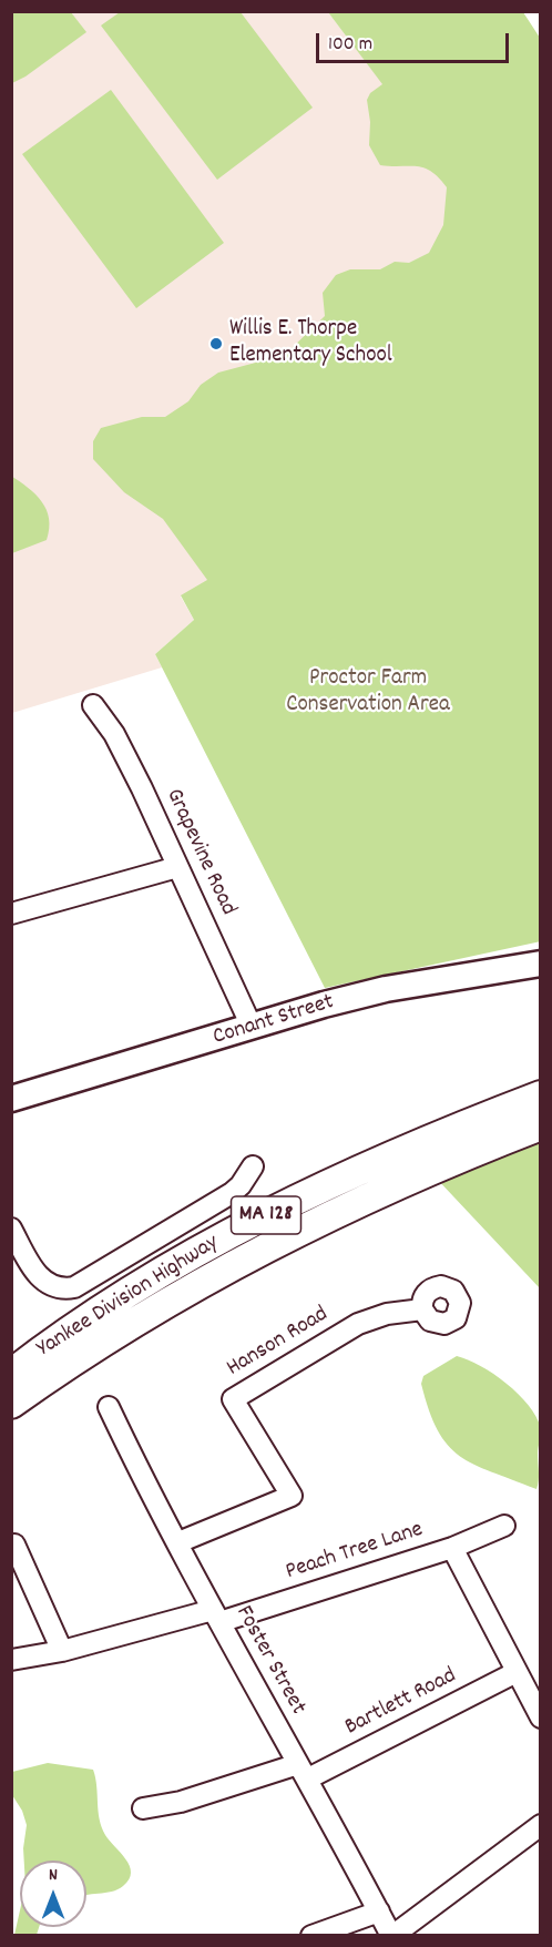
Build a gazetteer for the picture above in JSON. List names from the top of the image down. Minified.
{"streets":{"highway":["MA 128","Yankee Division Highway"],"main road":["Conant Street"],"street":["Grapevine Road","Hanson Road","Peach Tree Lane","Foster Street","Bartlett Road"]},"crossings":[["Grapevine Road","Conant Street"],["Hanson Road","Foster Street"],["Peach Tree Lane","Foster Street"],["Foster Street","Bartlett Road"]],"parks":["Proctor Farm Conservation Area"],"places":["Willis E. Thorpe Elementary School"],"scale_bar":"100 m","north":"top"}
